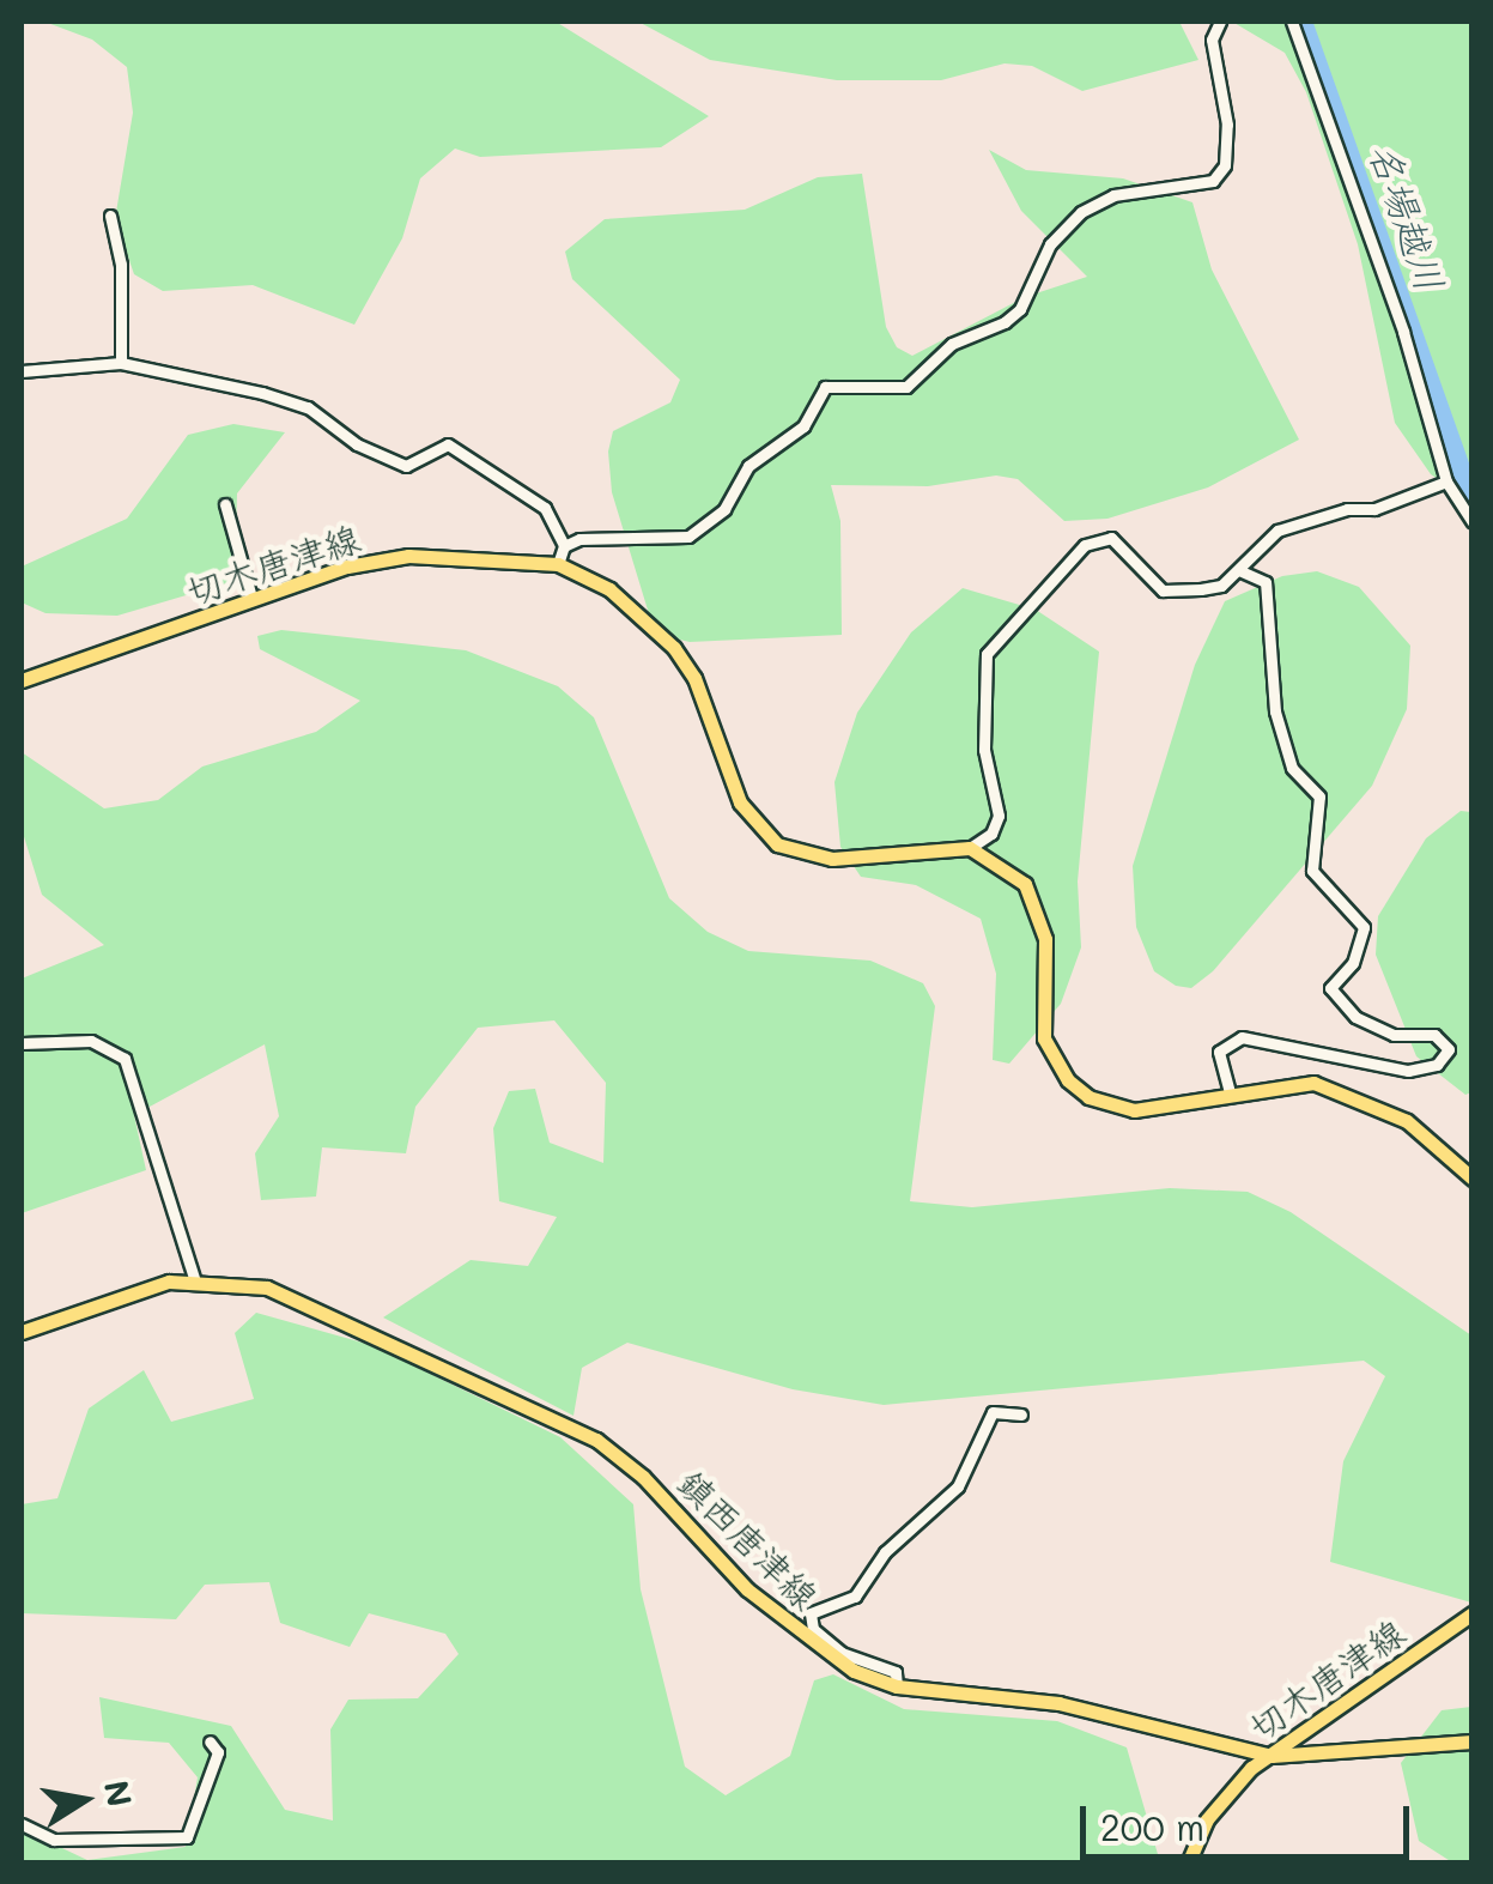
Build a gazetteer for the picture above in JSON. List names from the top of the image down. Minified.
{"streets":{"main road":["切木唐津線","鎮西唐津線"]},"crossings":[["切木唐津線","鎮西唐津線"]],"water":["名場越川"],"scale_bar":"200 m","north":"right"}
